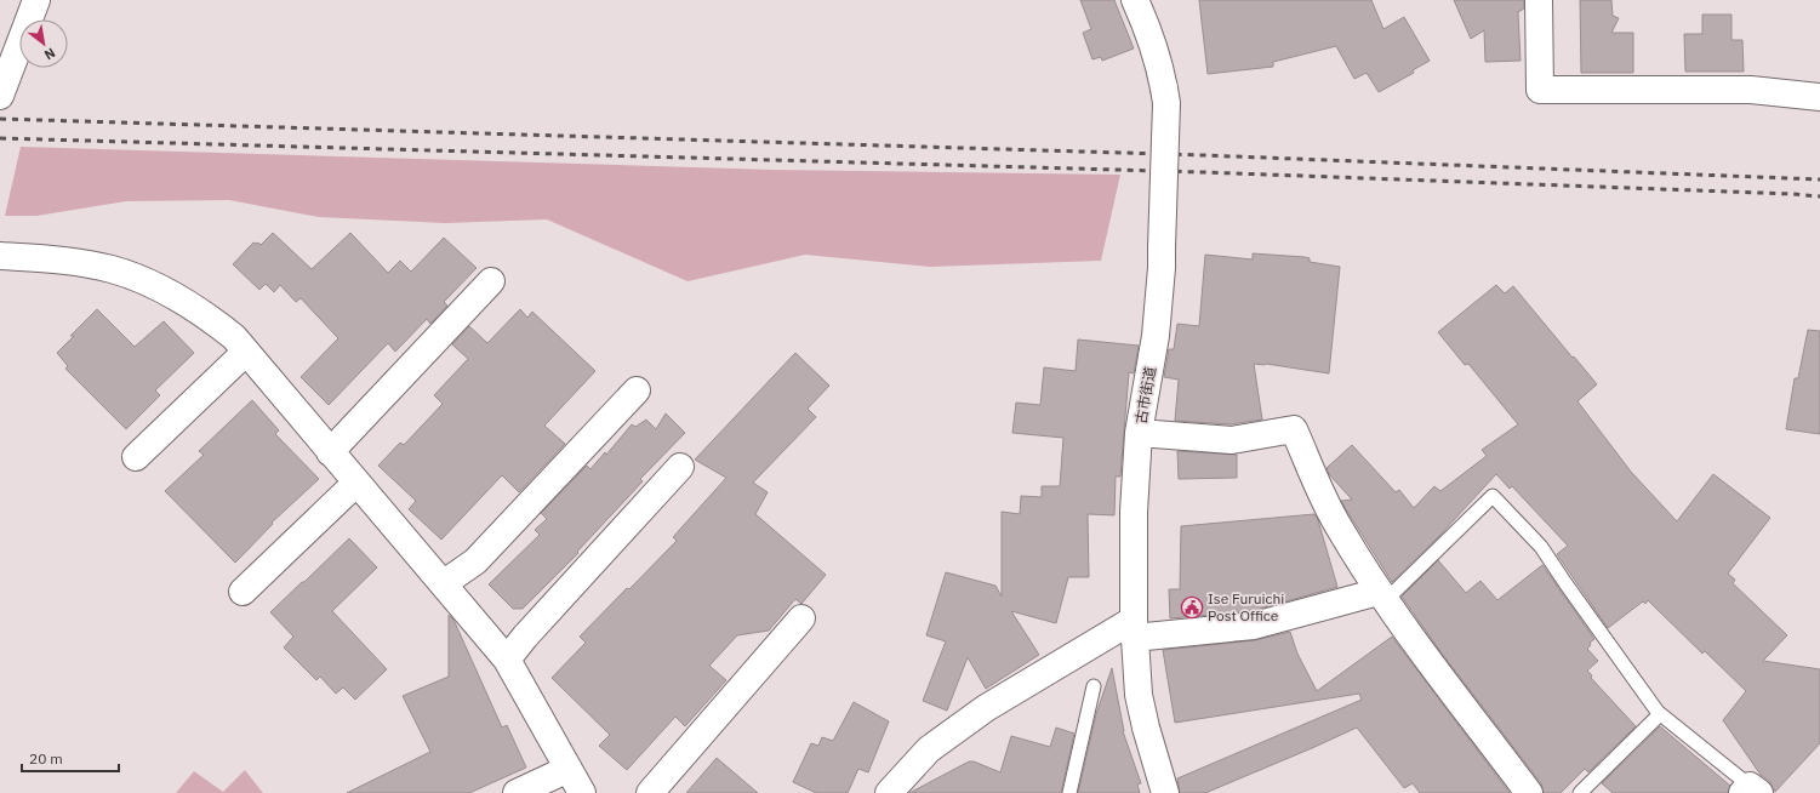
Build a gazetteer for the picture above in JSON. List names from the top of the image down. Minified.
{"streets":{"street":["古市街道"]},"places":{"public building":["Ise Furuichi Post Office"]},"scale_bar":"20 m","north":"bottom right"}
